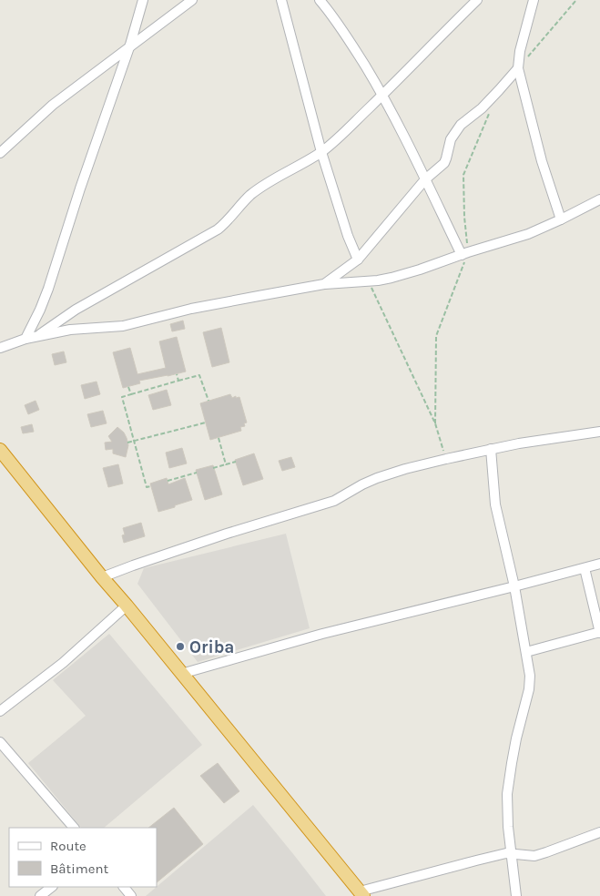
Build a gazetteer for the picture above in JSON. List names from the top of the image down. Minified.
{"places":["Oriba"],"legend":["Route","Bâtiment"]}
